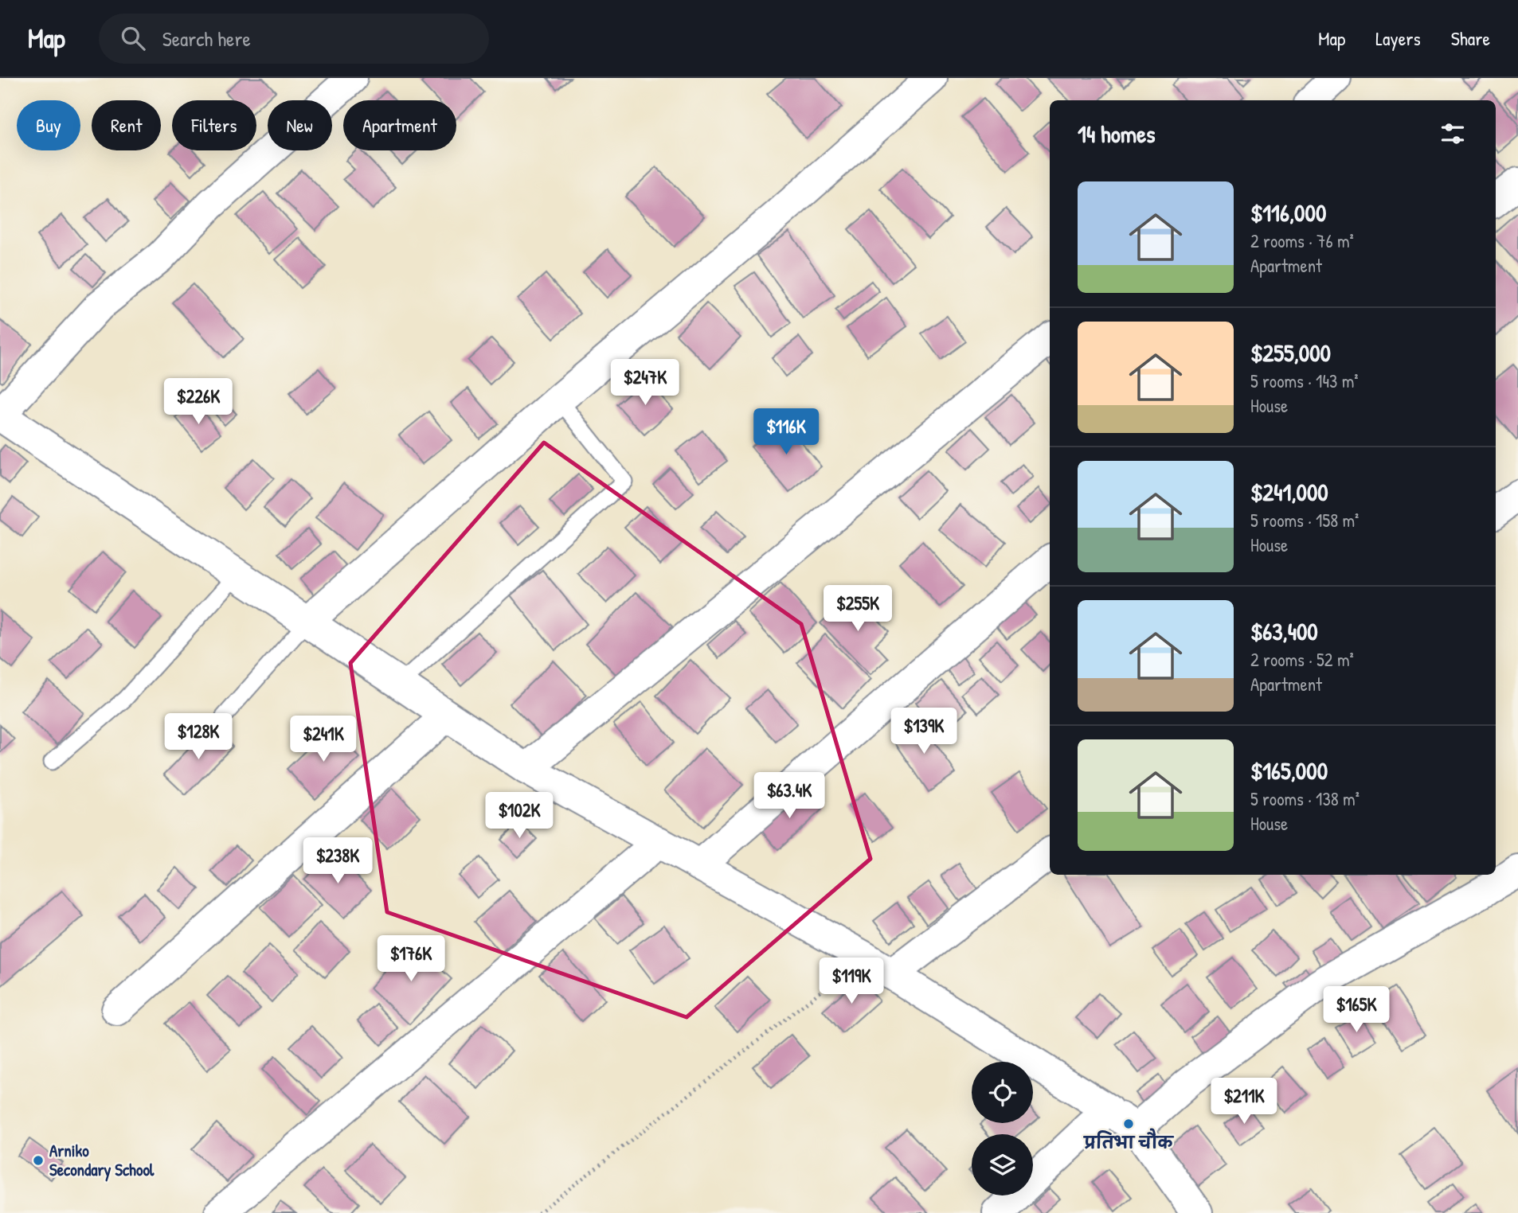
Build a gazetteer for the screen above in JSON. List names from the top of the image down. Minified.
{"places":["प्रतिभा चौक","Arniko Secondary School"],"page":{"header":"Map","search":"Search here","nav":["Map","Layers","Share"],"chip":["Buy","Rent","Filters","New","Apartment"],"heading":"14 homes","list":[{"name":"$116,000","note":"2 rooms · 76 m² · Apartment"},{"name":"$255,000","note":"5 rooms · 143 m² · House"},{"name":"$241,000","note":"5 rooms · 158 m² · House"},{"name":"$63,400","note":"2 rooms · 52 m² · Apartment"},{"name":"$165,000","note":"5 rooms · 138 m² · House"}],"price":["$247K","$226K","$116K","$255K","$139K","$128K","$241K","$63.4K","$102K","$238K","$176K","$119K","$165K","$211K"]}}
